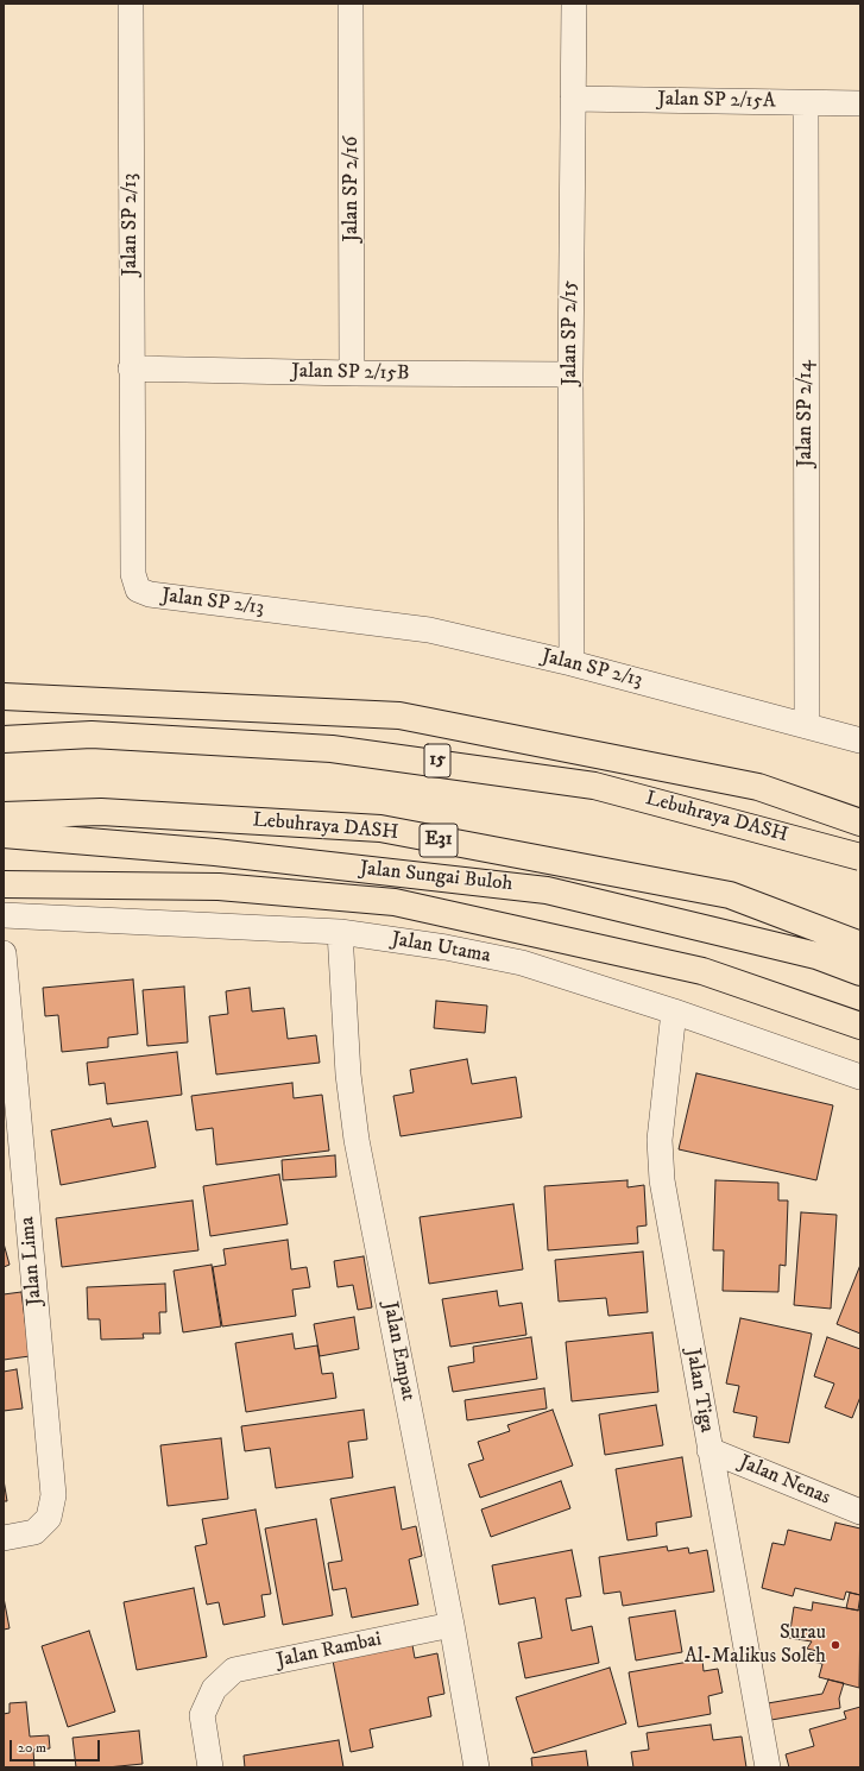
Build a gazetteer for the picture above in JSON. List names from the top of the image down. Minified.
{"streets":{"highway":["15","Lebuhraya DASH","E31","Jalan Sungai Buloh"],"street":["Jalan SP 2/15A","Jalan SP 2/16","Jalan SP 2/13","Jalan SP 2/15","Jalan SP 2/15B","Jalan SP 2/14","Jalan Utama","Jalan Lima","Jalan Empat","Jalan Tiga","Jalan Nenas","Jalan Rambai"]},"crossings":[["Jalan SP 2/15A","Jalan SP 2/15"],["Jalan SP 2/15A","Jalan SP 2/14"],["Jalan SP 2/16","Jalan SP 2/15B"],["Jalan SP 2/13","Jalan SP 2/15"],["Jalan SP 2/13","Jalan SP 2/15B"],["Jalan SP 2/13","Jalan SP 2/14"],["Jalan SP 2/15","Jalan SP 2/15B"],["Jalan Utama","Jalan Empat"],["Jalan Utama","Jalan Tiga"],["Jalan Empat","Jalan Rambai"],["Jalan Tiga","Jalan Nenas"]],"places":["Surau Al-Malikus Soleh"],"scale_bar":"20 m"}
